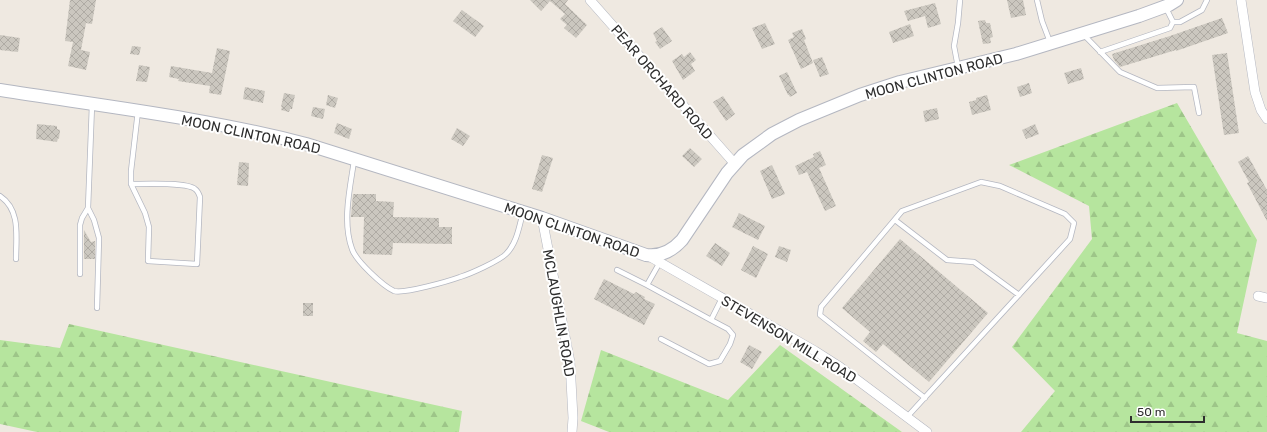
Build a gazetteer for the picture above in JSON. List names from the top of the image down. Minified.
{"streets":{"street":["MOON CLINTON ROAD","PEAR ORCHARD ROAD","MCLAUGHLIN ROAD","STEVENSON MILL ROAD"]},"crossings":[["MOON CLINTON ROAD","PEAR ORCHARD ROAD"],["MOON CLINTON ROAD","MCLAUGHLIN ROAD"],["MOON CLINTON ROAD","STEVENSON MILL ROAD"]],"scale_bar":"50 m"}
